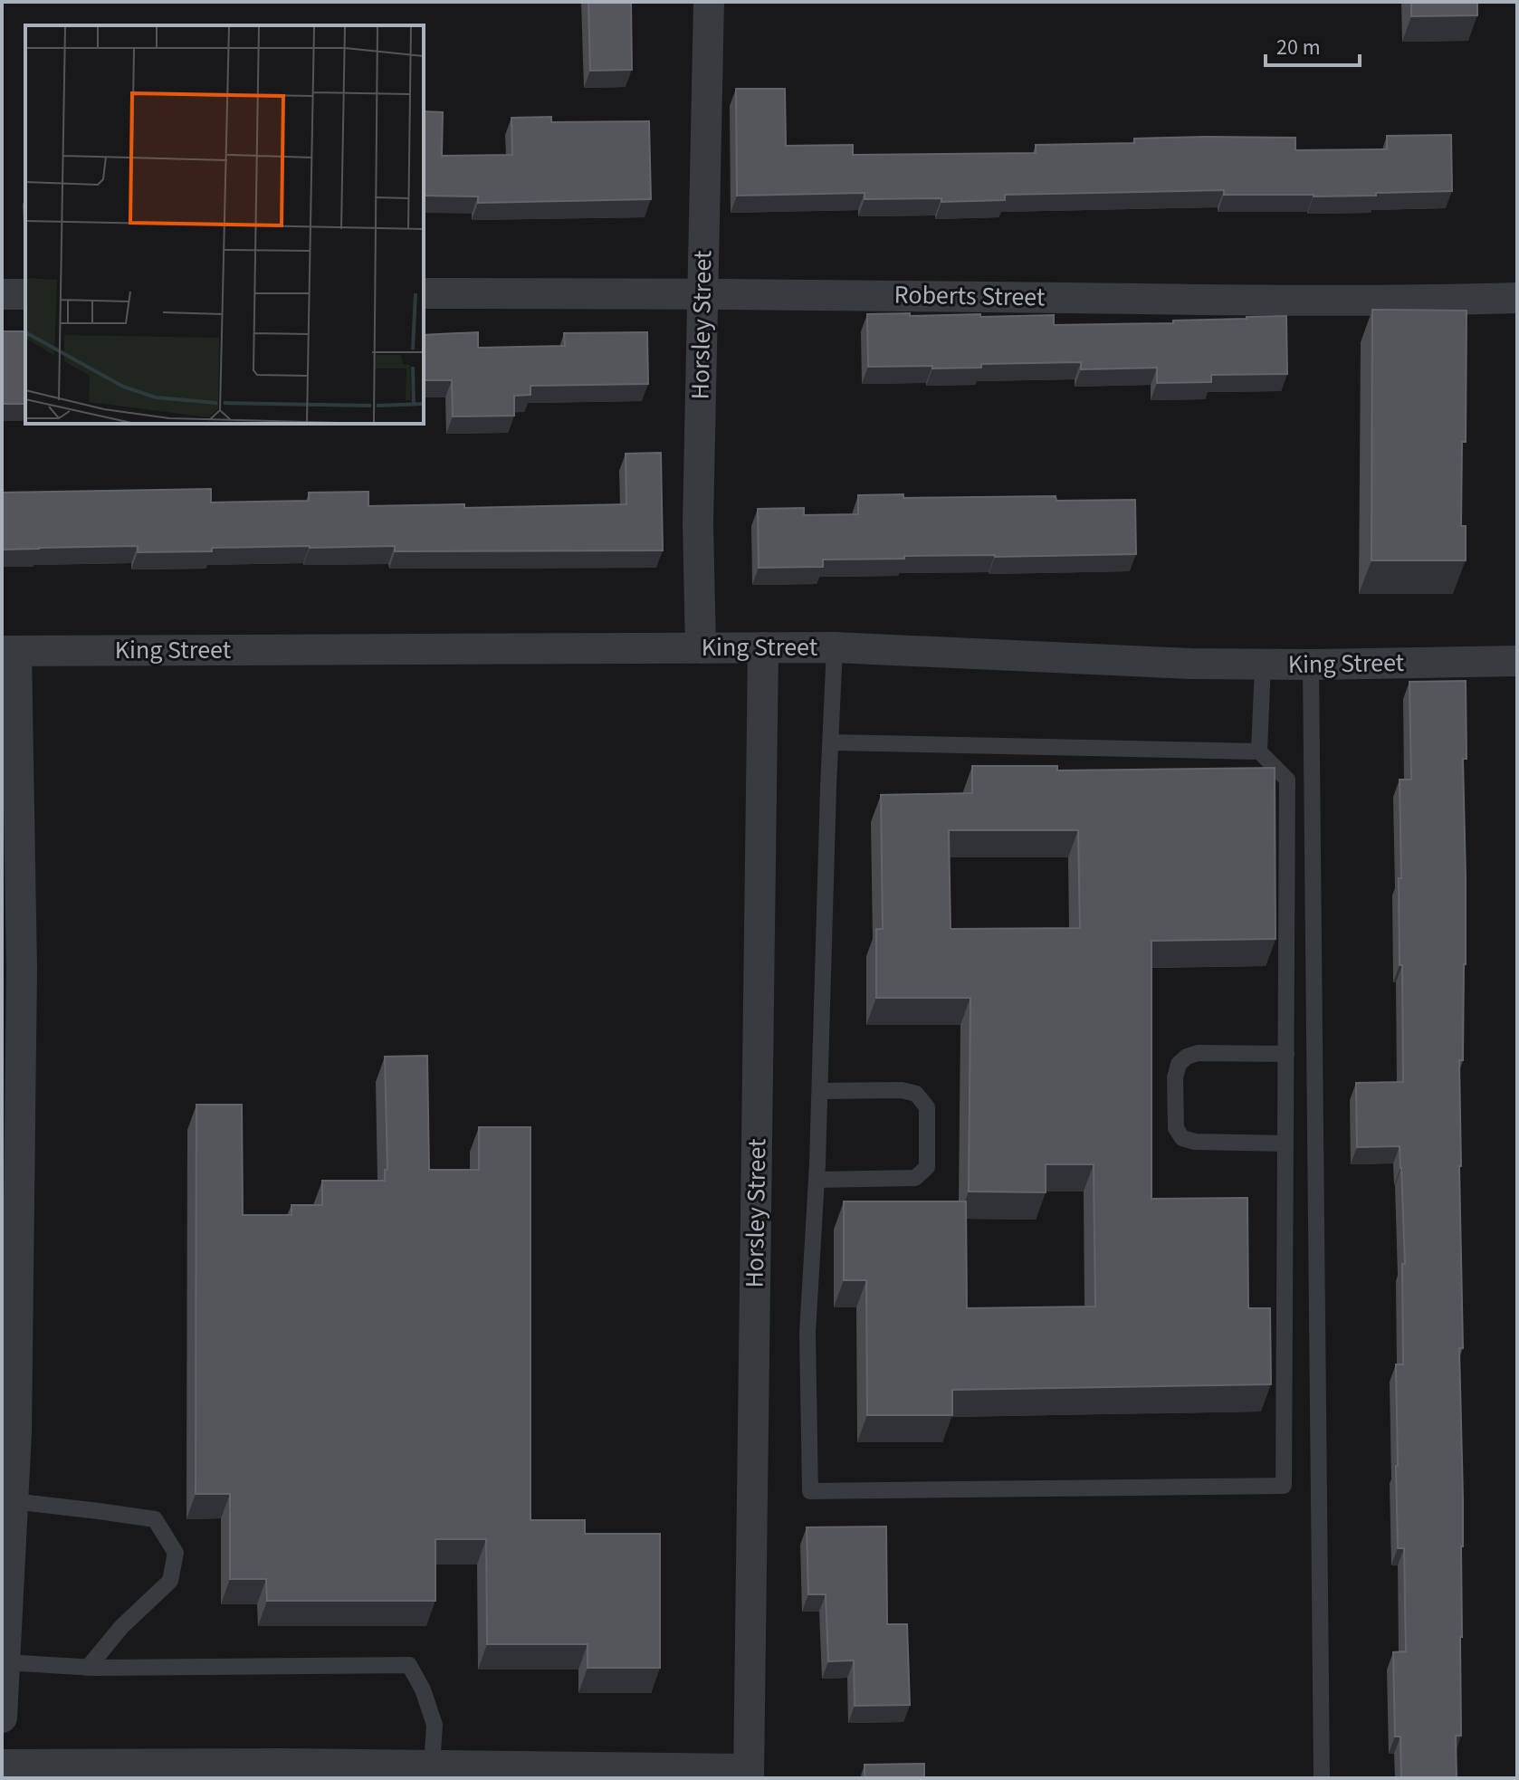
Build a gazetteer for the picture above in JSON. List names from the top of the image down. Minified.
{"streets":{"street":["Roberts Street","Horsley Street","King Street"]},"crossings":[["Roberts Street","Horsley Street"],["Horsley Street","King Street"]],"scale_bar":"20 m"}
